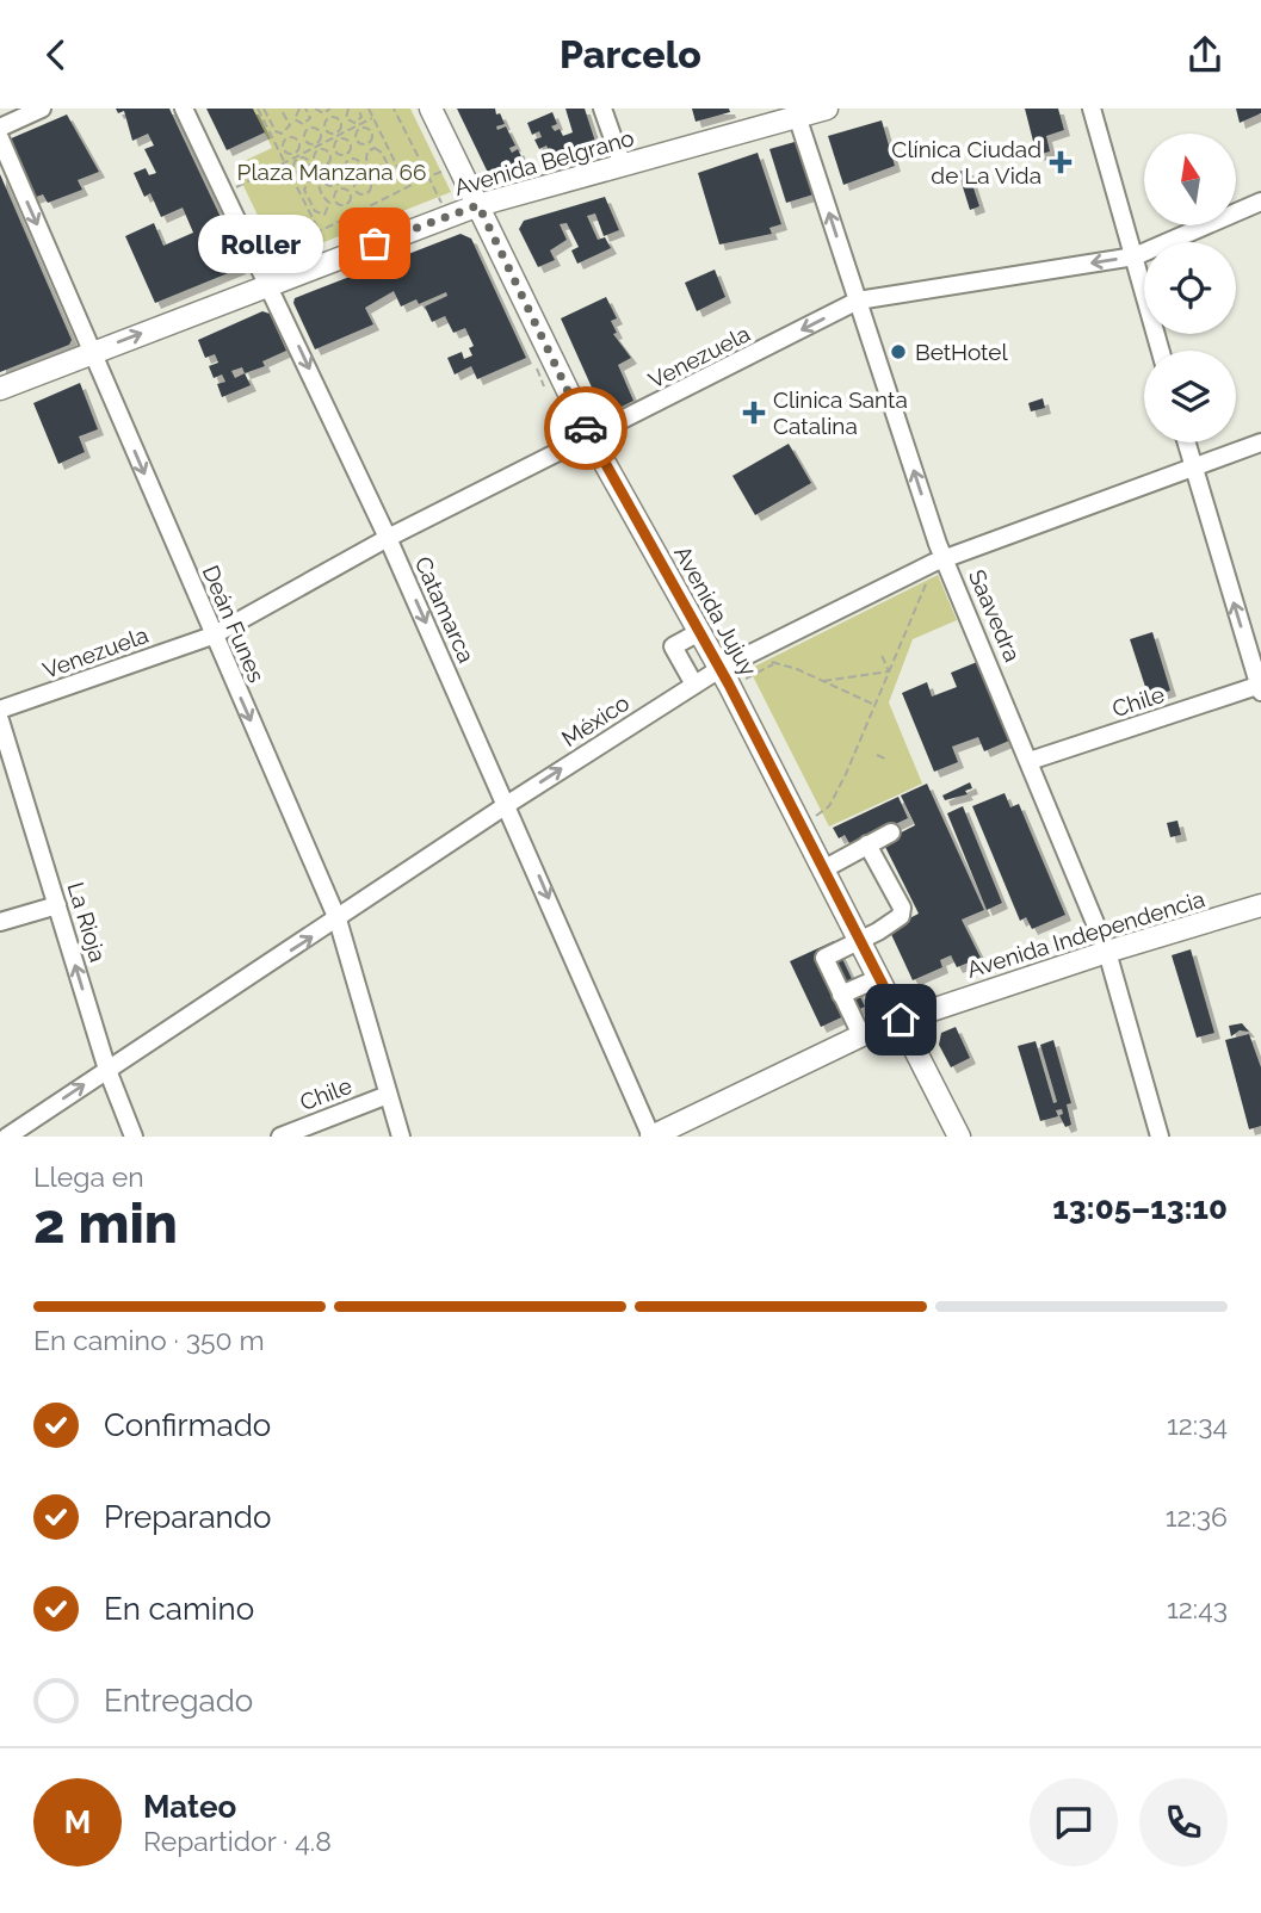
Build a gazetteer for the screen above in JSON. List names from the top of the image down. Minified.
{"streets":{"main road":["Avenida Belgrano","Avenida Jujuy","Avenida Independencia"],"street":["Venezuela","Catamarca","Saavedra","Deán Funes","Chile","México","La Rioja"]},"crossings":[["Avenida Belgrano","Catamarca"],["Avenida Belgrano","Avenida Jujuy"],["Avenida Belgrano","Saavedra"],["Avenida Belgrano","Deán Funes"],["Venezuela","Catamarca"],["Venezuela","Avenida Jujuy"],["Venezuela","Saavedra"],["Venezuela","Deán Funes"],["Catamarca","México"],["Catamarca","Avenida Independencia"],["Avenida Jujuy","México"],["Avenida Jujuy","Avenida Independencia"],["Saavedra","Chile"],["Saavedra","México"],["Saavedra","Avenida Independencia"],["Deán Funes","Chile"],["Deán Funes","México"],["México","La Rioja"]],"one_way":["Venezuela","Catamarca","Saavedra","Deán Funes","México","La Rioja"],"parks":["Plaza Manzana 66"],"places":{"health":["Clínica Ciudad de La Vida","Clinica Santa Catalina"],"other":["Roller","BetHotel"]},"north":"top","page":{"header":"Parcelo","bubble":"Roller","heading":["2 min","Llega en","13:05–13:10"],"panel":["Mateo","Repartidor · 4.8"],"bar":"En camino · 350 m","list":[["Confirmado","12:34"],["Preparando","12:36"],["En camino","12:43"],"Entregado"],"round":"M"}}
